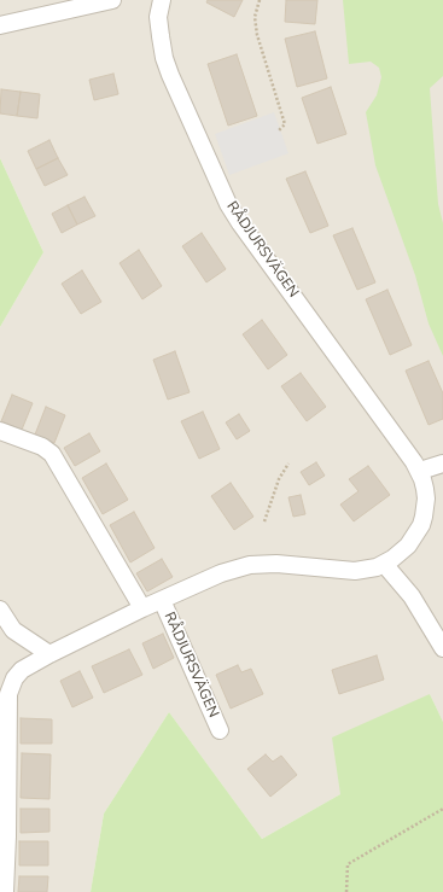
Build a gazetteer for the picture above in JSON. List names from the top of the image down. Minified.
{"streets":{"street":["RÅDJURSVÄGEN"]}}
